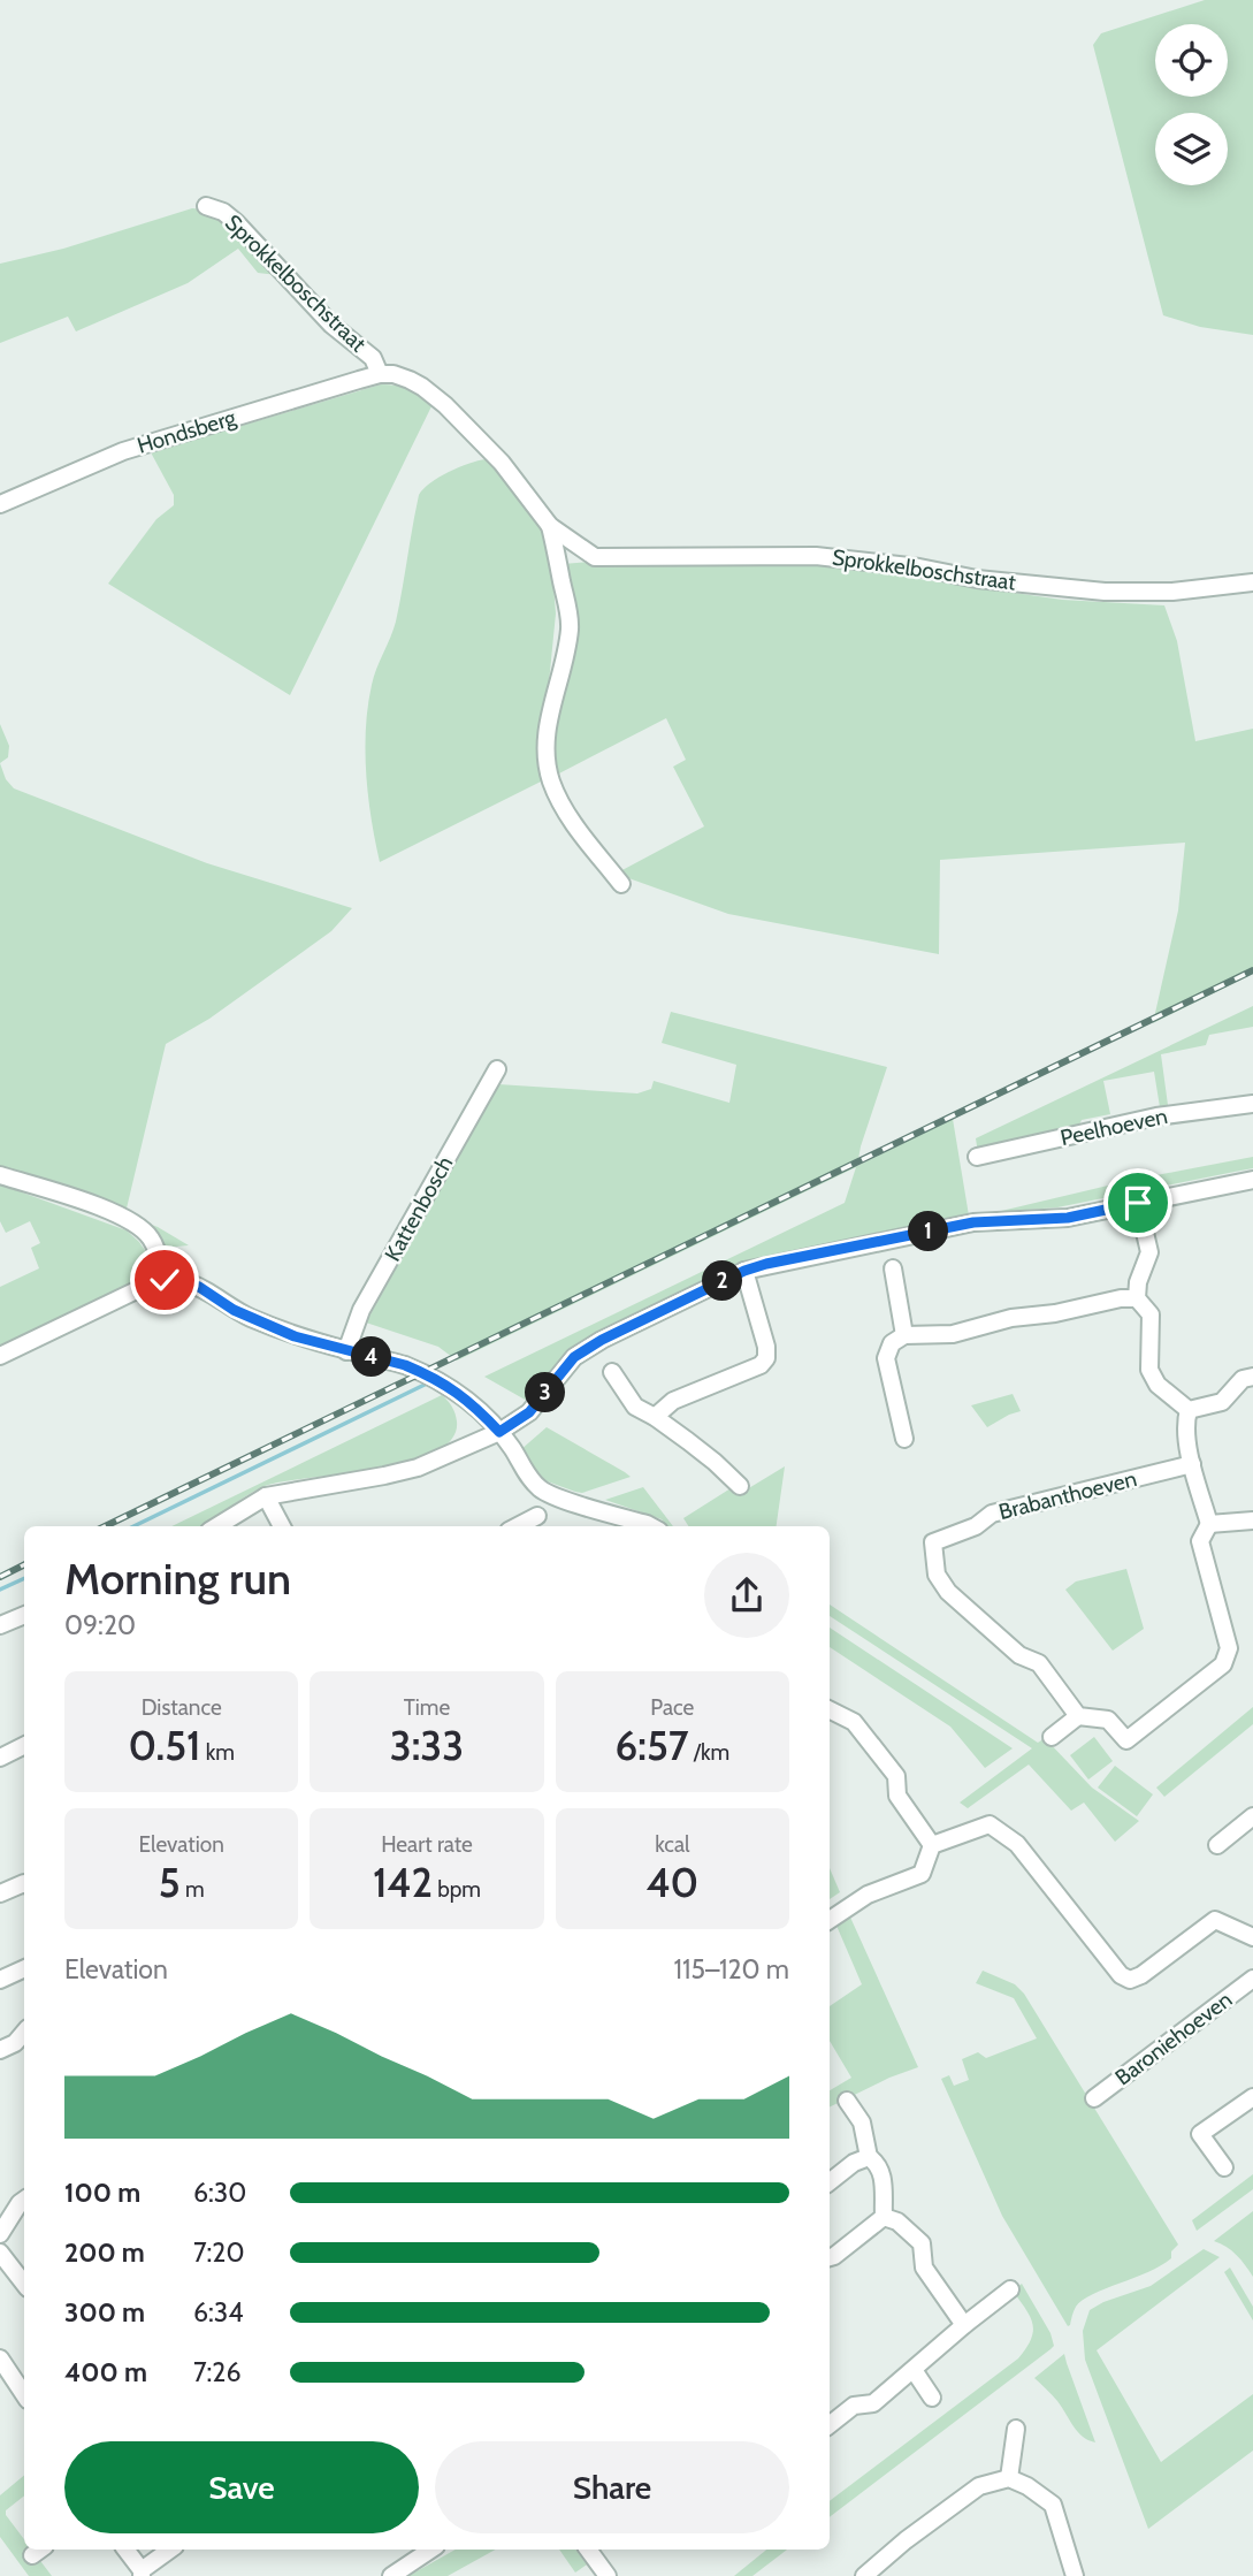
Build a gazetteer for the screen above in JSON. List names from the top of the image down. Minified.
{"streets":{"street":["Sprokkelboschstraat","Hondsberg","Peelhoeven","Kattenbosch","Brabanthoeven","Baroniehoeven"]},"crossings":[["Sprokkelboschstraat","Hondsberg"]],"page":{"pins":["1","2","4","3"],"heading":["Morning run","09:20"],"stats":[["Distance","0.51 km"],["Time","3:33"],["Pace","6:57 /km"],["Elevation","5 m"],["Heart rate","142 bpm"],["kcal","40"]],"chart":["Elevation","115–120 m"],"list":[{"name":"100 m","note":"6:30"},{"name":"200 m","note":"7:20"},{"name":"300 m","note":"6:34"},{"name":"400 m","note":"7:26"}],"buttons":["Save","Share"]}}
